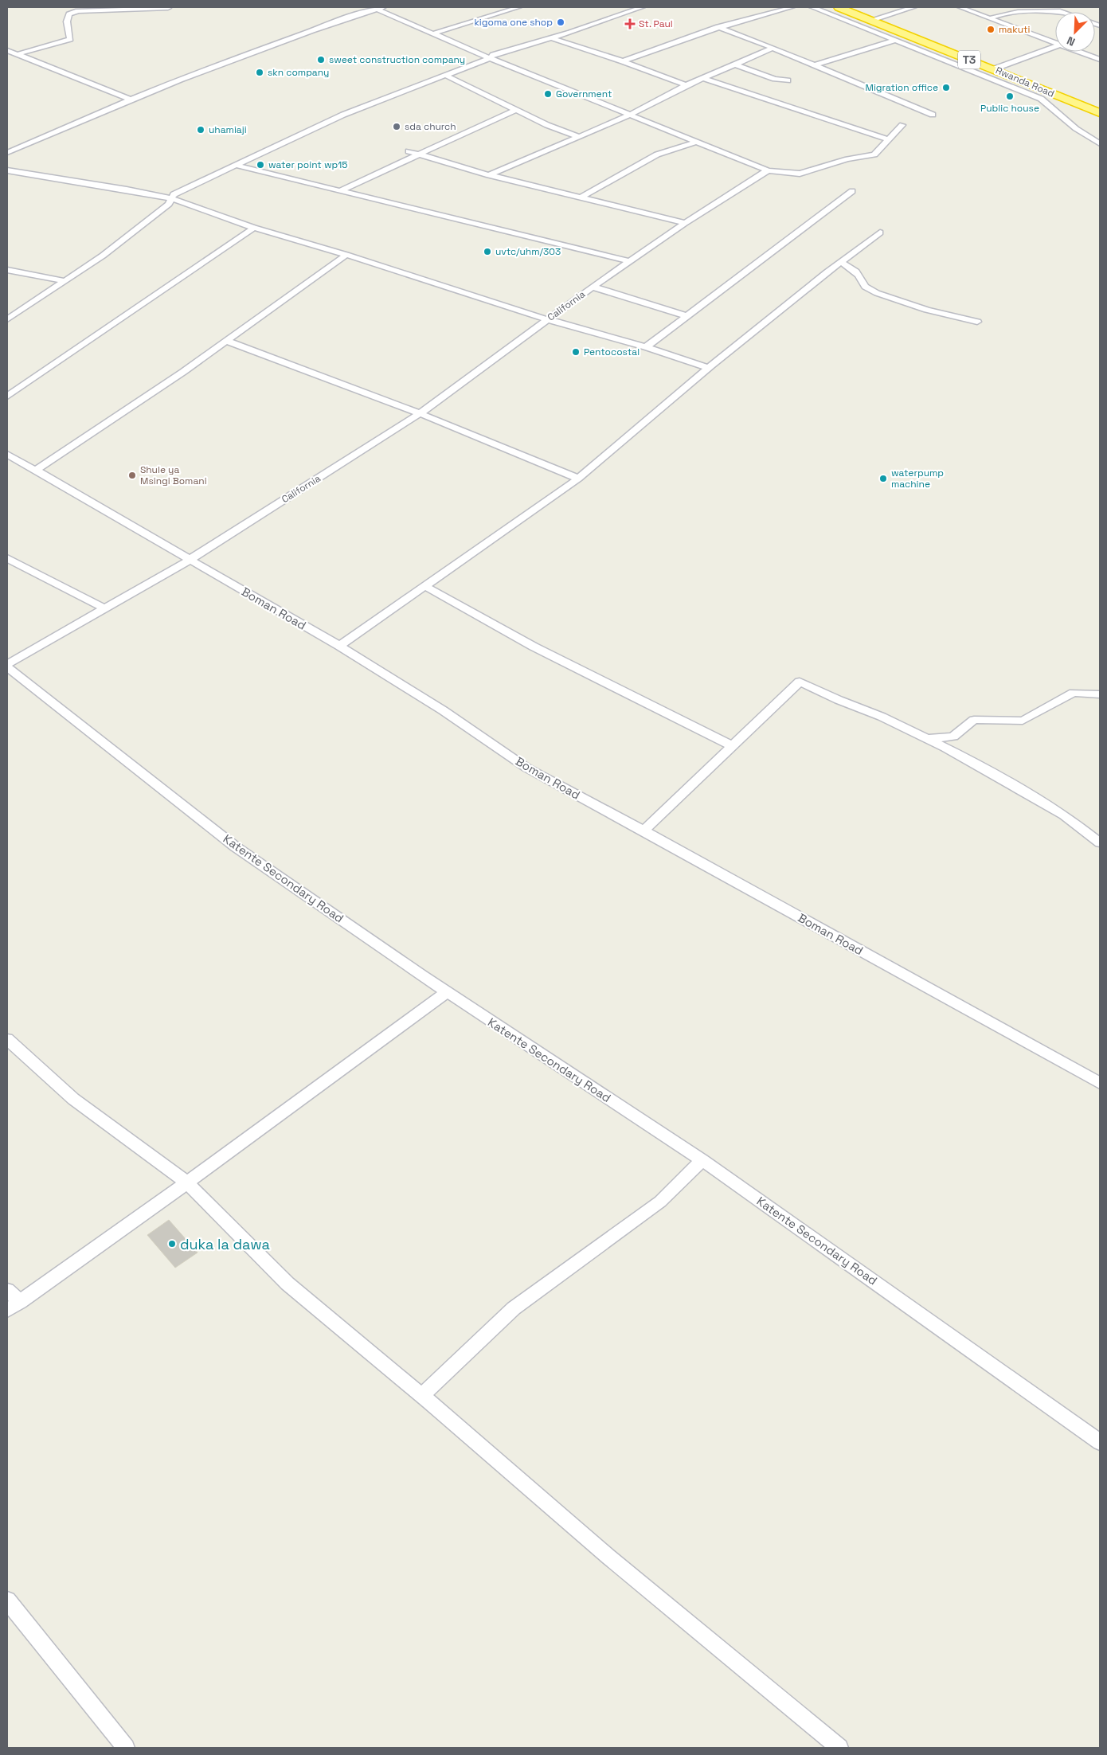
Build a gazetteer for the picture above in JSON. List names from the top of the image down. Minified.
{"streets":{"highway":["T3","Rwanda Road"],"street":["California","Boman Road","Katente Secondary Road"]},"crossings":[["California","Boman Road"]],"places":{"other":["kigoma one shop","makuti","sweet construction company","skn company","Migration office","Government","Public house","sda church","uhamiaji","water point wp15","uvtc/uhm/303","Pentocostal","Shule ya Msingi Bomani","waterpump machine","duka la dawa"],"health":["St. Paul"]},"north":"bottom left"}
